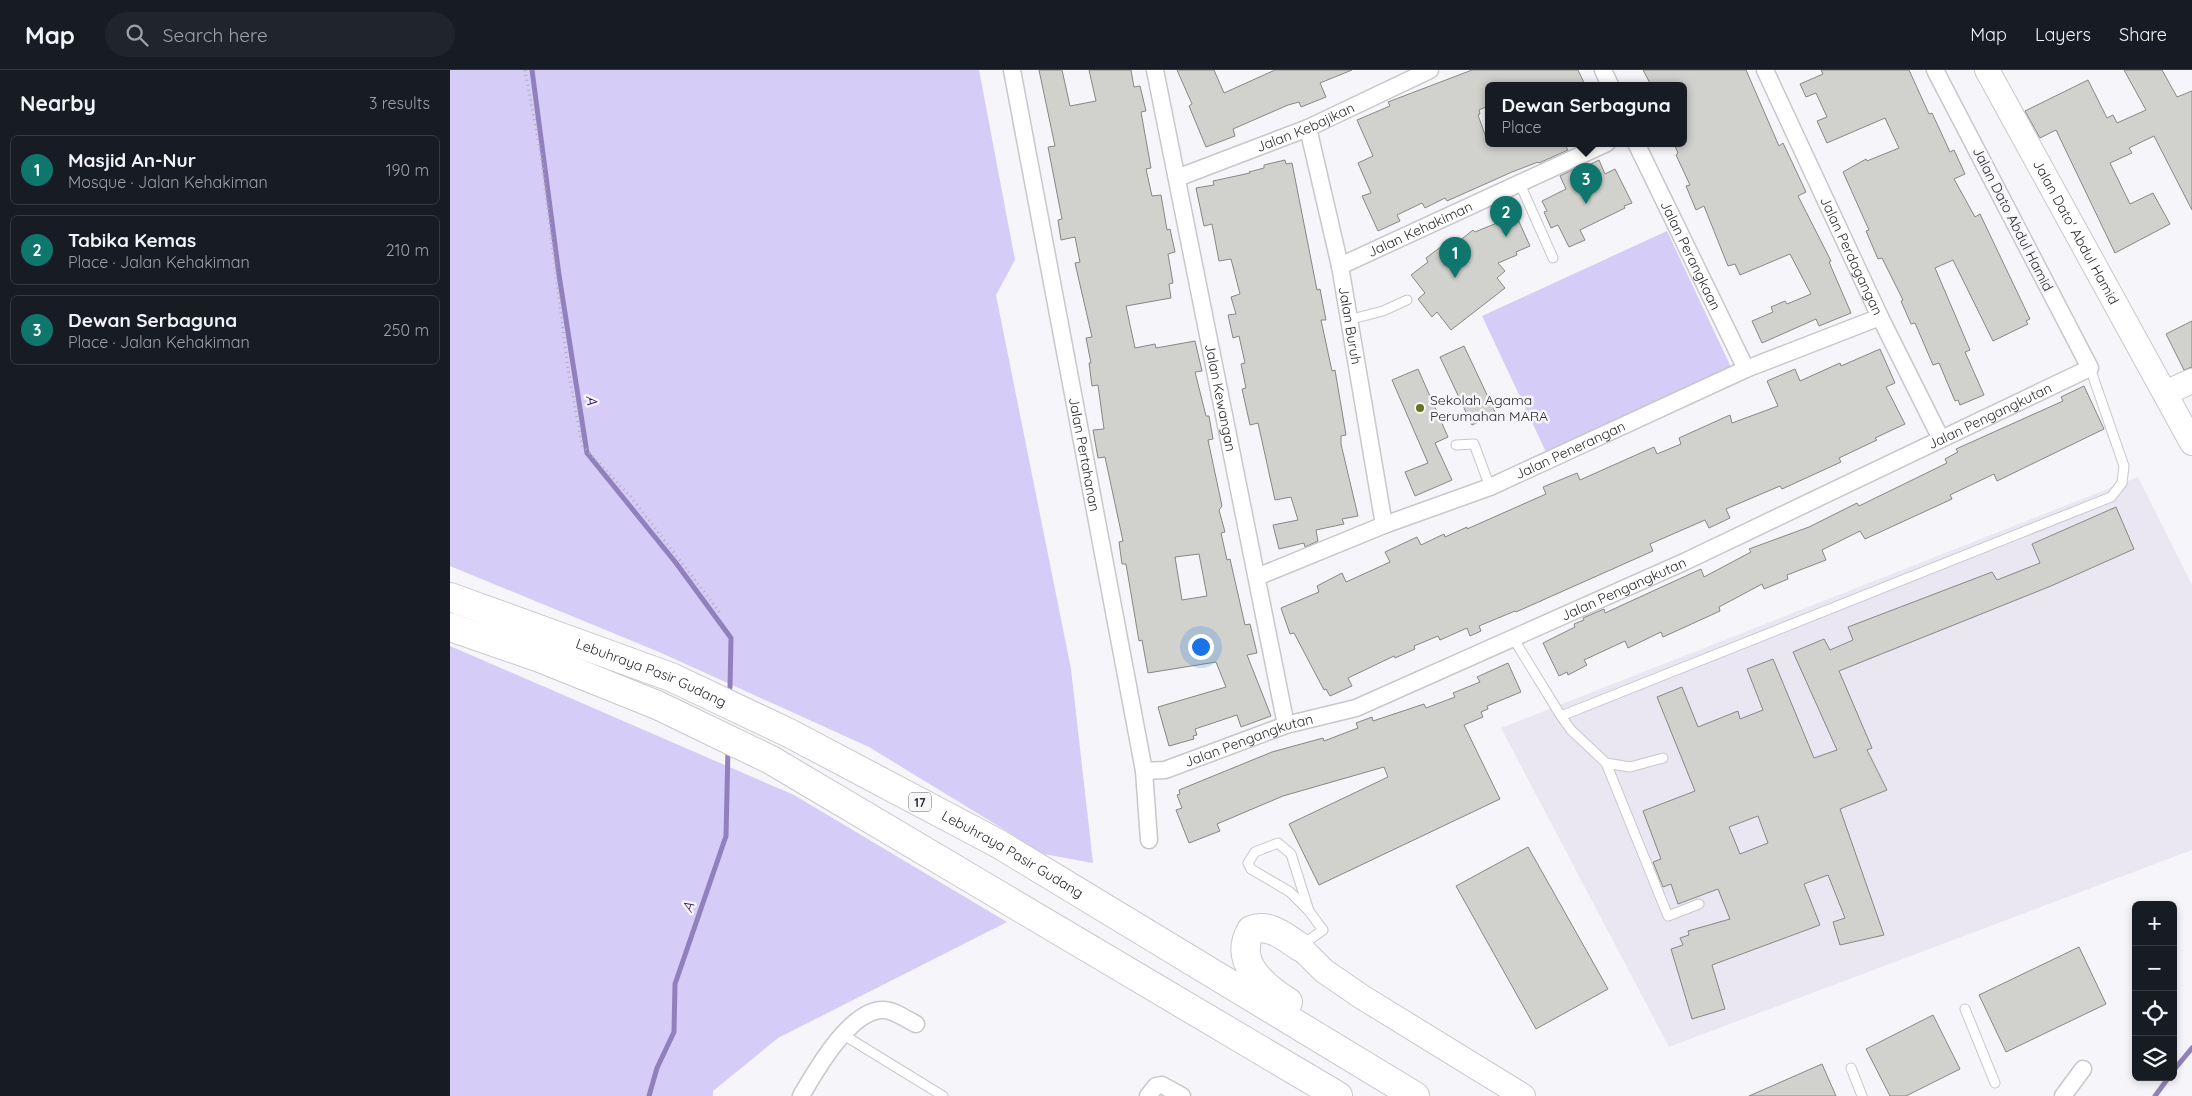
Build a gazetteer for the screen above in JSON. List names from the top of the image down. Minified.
{"streets":{"highway":["Lebuhraya Pasir Gudang","17"],"street":["Jalan Kebajikan","Jalan Dato Abdul Hamid","Jalan Kehakiman","Jalan Dato' Abdul Hamid","Jalan Perdagangan","Jalan Perangkaan","Jalan Buruh","Jalan Kewangan","Jalan Pengangkutan","Jalan Penerangan","Jalan Pertahanan"]},"crossings":[["Jalan Kebajikan","Jalan Buruh"],["Jalan Kebajikan","Jalan Kewangan"],["Jalan Dato Abdul Hamid","Jalan Pengangkutan"],["Jalan Kehakiman","Jalan Buruh"],["Jalan Perdagangan","Jalan Pengangkutan"],["Jalan Perdagangan","Jalan Penerangan"],["Jalan Perangkaan","Jalan Penerangan"],["Jalan Buruh","Jalan Penerangan"],["Jalan Kewangan","Jalan Pengangkutan"],["Jalan Kewangan","Jalan Penerangan"],["Jalan Pengangkutan","Jalan Pertahanan"]],"water":["A"],"places":["Sekolah Agama Perumahan MARA"],"page":{"header":"Map","search":"Search here","nav":["Map","Layers","Share"],"heading":["Nearby","3 results"],"popup":["Dewan Serbaguna","Place"],"list":[{"mark":"1","name":"Masjid An-Nur","note":"Mosque · Jalan Kehakiman","value":"190 m"},{"mark":"2","name":"Tabika Kemas","note":"Place · Jalan Kehakiman","value":"210 m"},{"mark":"3","name":"Dewan Serbaguna","note":"Place · Jalan Kehakiman","value":"250 m"}],"pins":["3","2","1"],"map_buttons":["+","−"]}}
